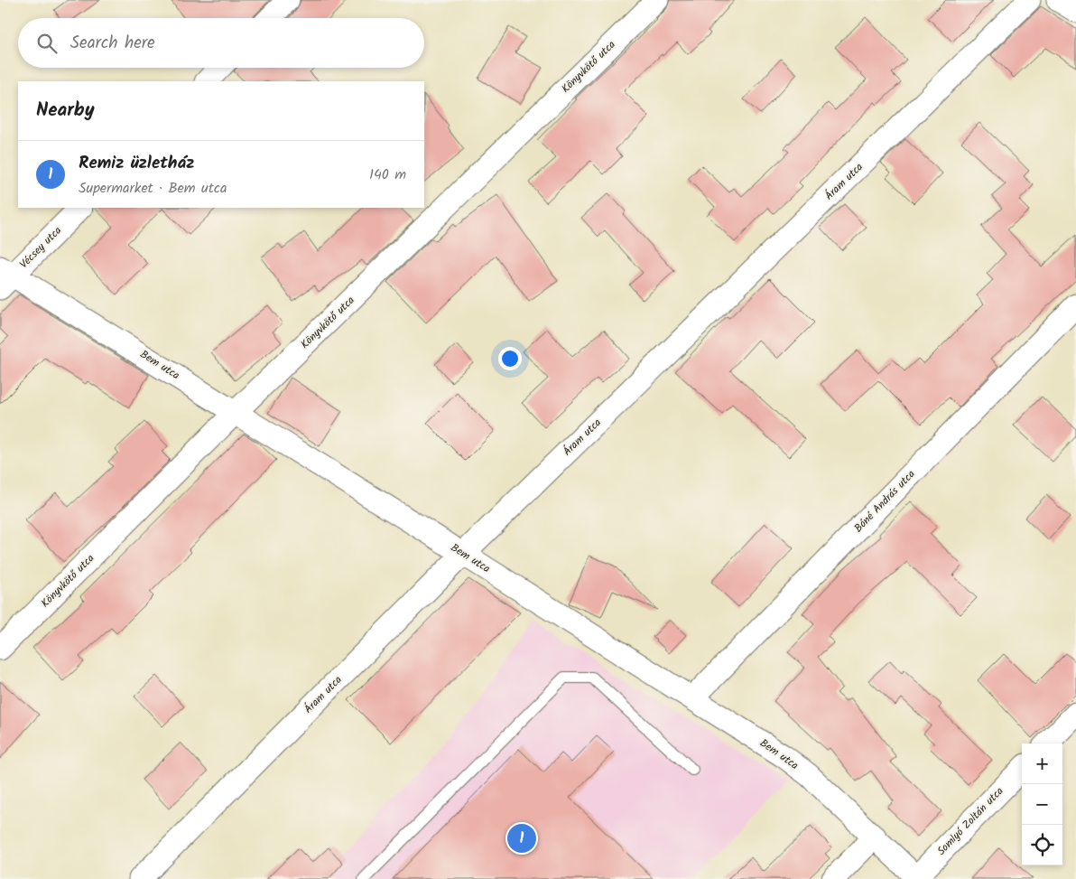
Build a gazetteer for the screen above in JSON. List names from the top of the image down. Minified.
{"streets":{"street":["Könyvkötő utca","Áram utca","Vécsey utca","Bem utca","Bóné András utca","Somlyó Zoltán utca"]},"crossings":[["Könyvkötő utca","Bem utca"],["Áram utca","Bem utca"],["Vécsey utca","Bem utca"],["Bem utca","Bóné András utca"],["Bem utca","Somlyó Zoltán utca"]],"page":{"search":"Search here","heading":"Nearby","list":[{"mark":"1","name":"Remiz üzletház","note":"Supermarket · Bem utca","value":"140 m"}],"map_buttons":["+","−"],"pins":"1"}}
